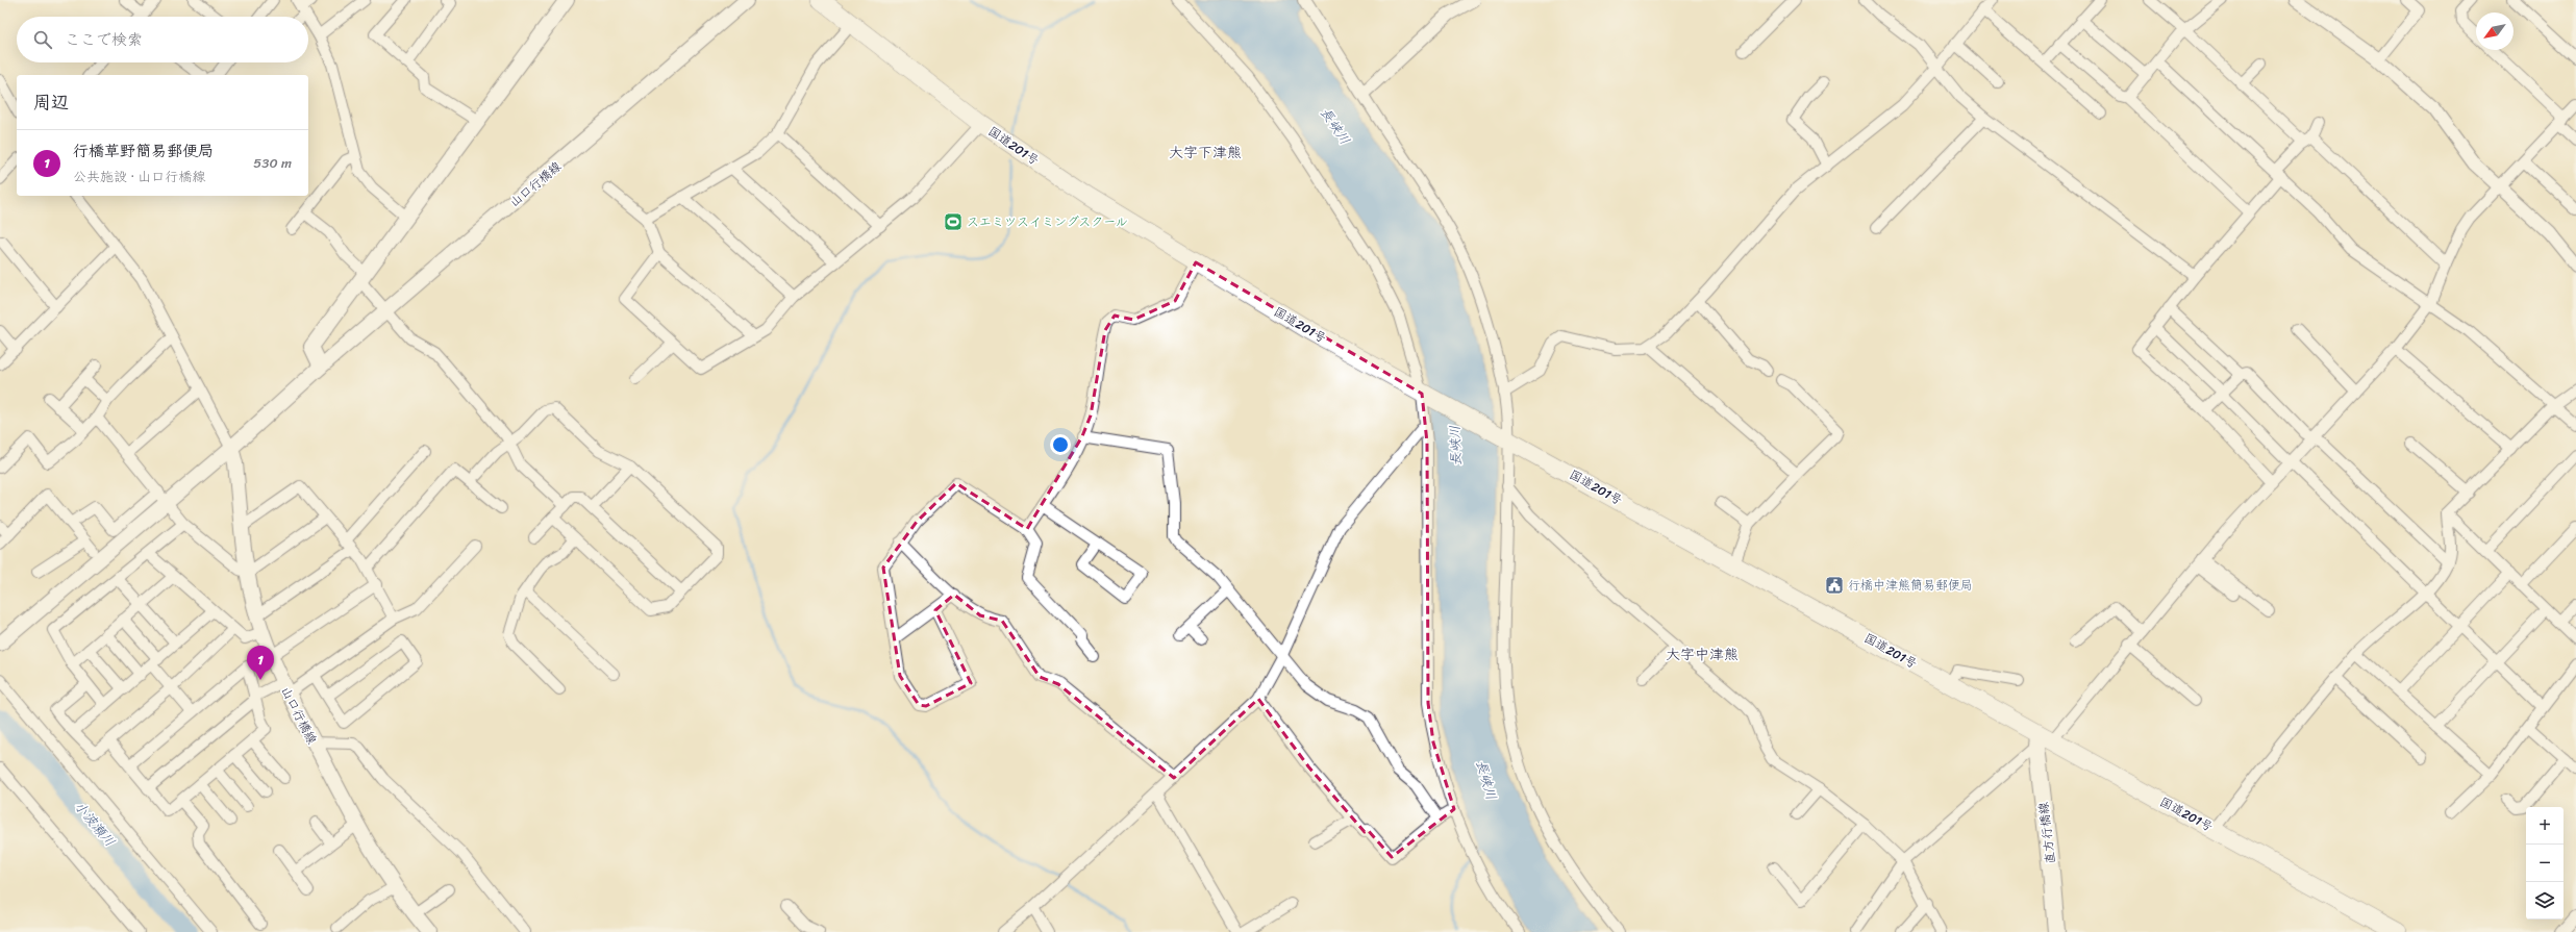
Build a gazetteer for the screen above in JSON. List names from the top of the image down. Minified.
{"streets":{"highway":["国道201号"],"main road":["山口行橋線","直方行橋線"]},"crossings":[["国道201号","直方行橋線"]],"districts":["大字下津熊","大字中津熊"],"water":["長峡川","小波瀬川"],"places":{"sports":["スエミツスイミングスクール"],"public building":["行橋中津熊簡易郵便局"]},"north":"bottom left","page":{"search":"ここで検索","heading":"周辺","list":[{"mark":"1","name":"行橋草野簡易郵便局","note":"公共施設 · 山口行橋線","value":"530 m"}],"pins":"1","map_buttons":["+","−"]}}
